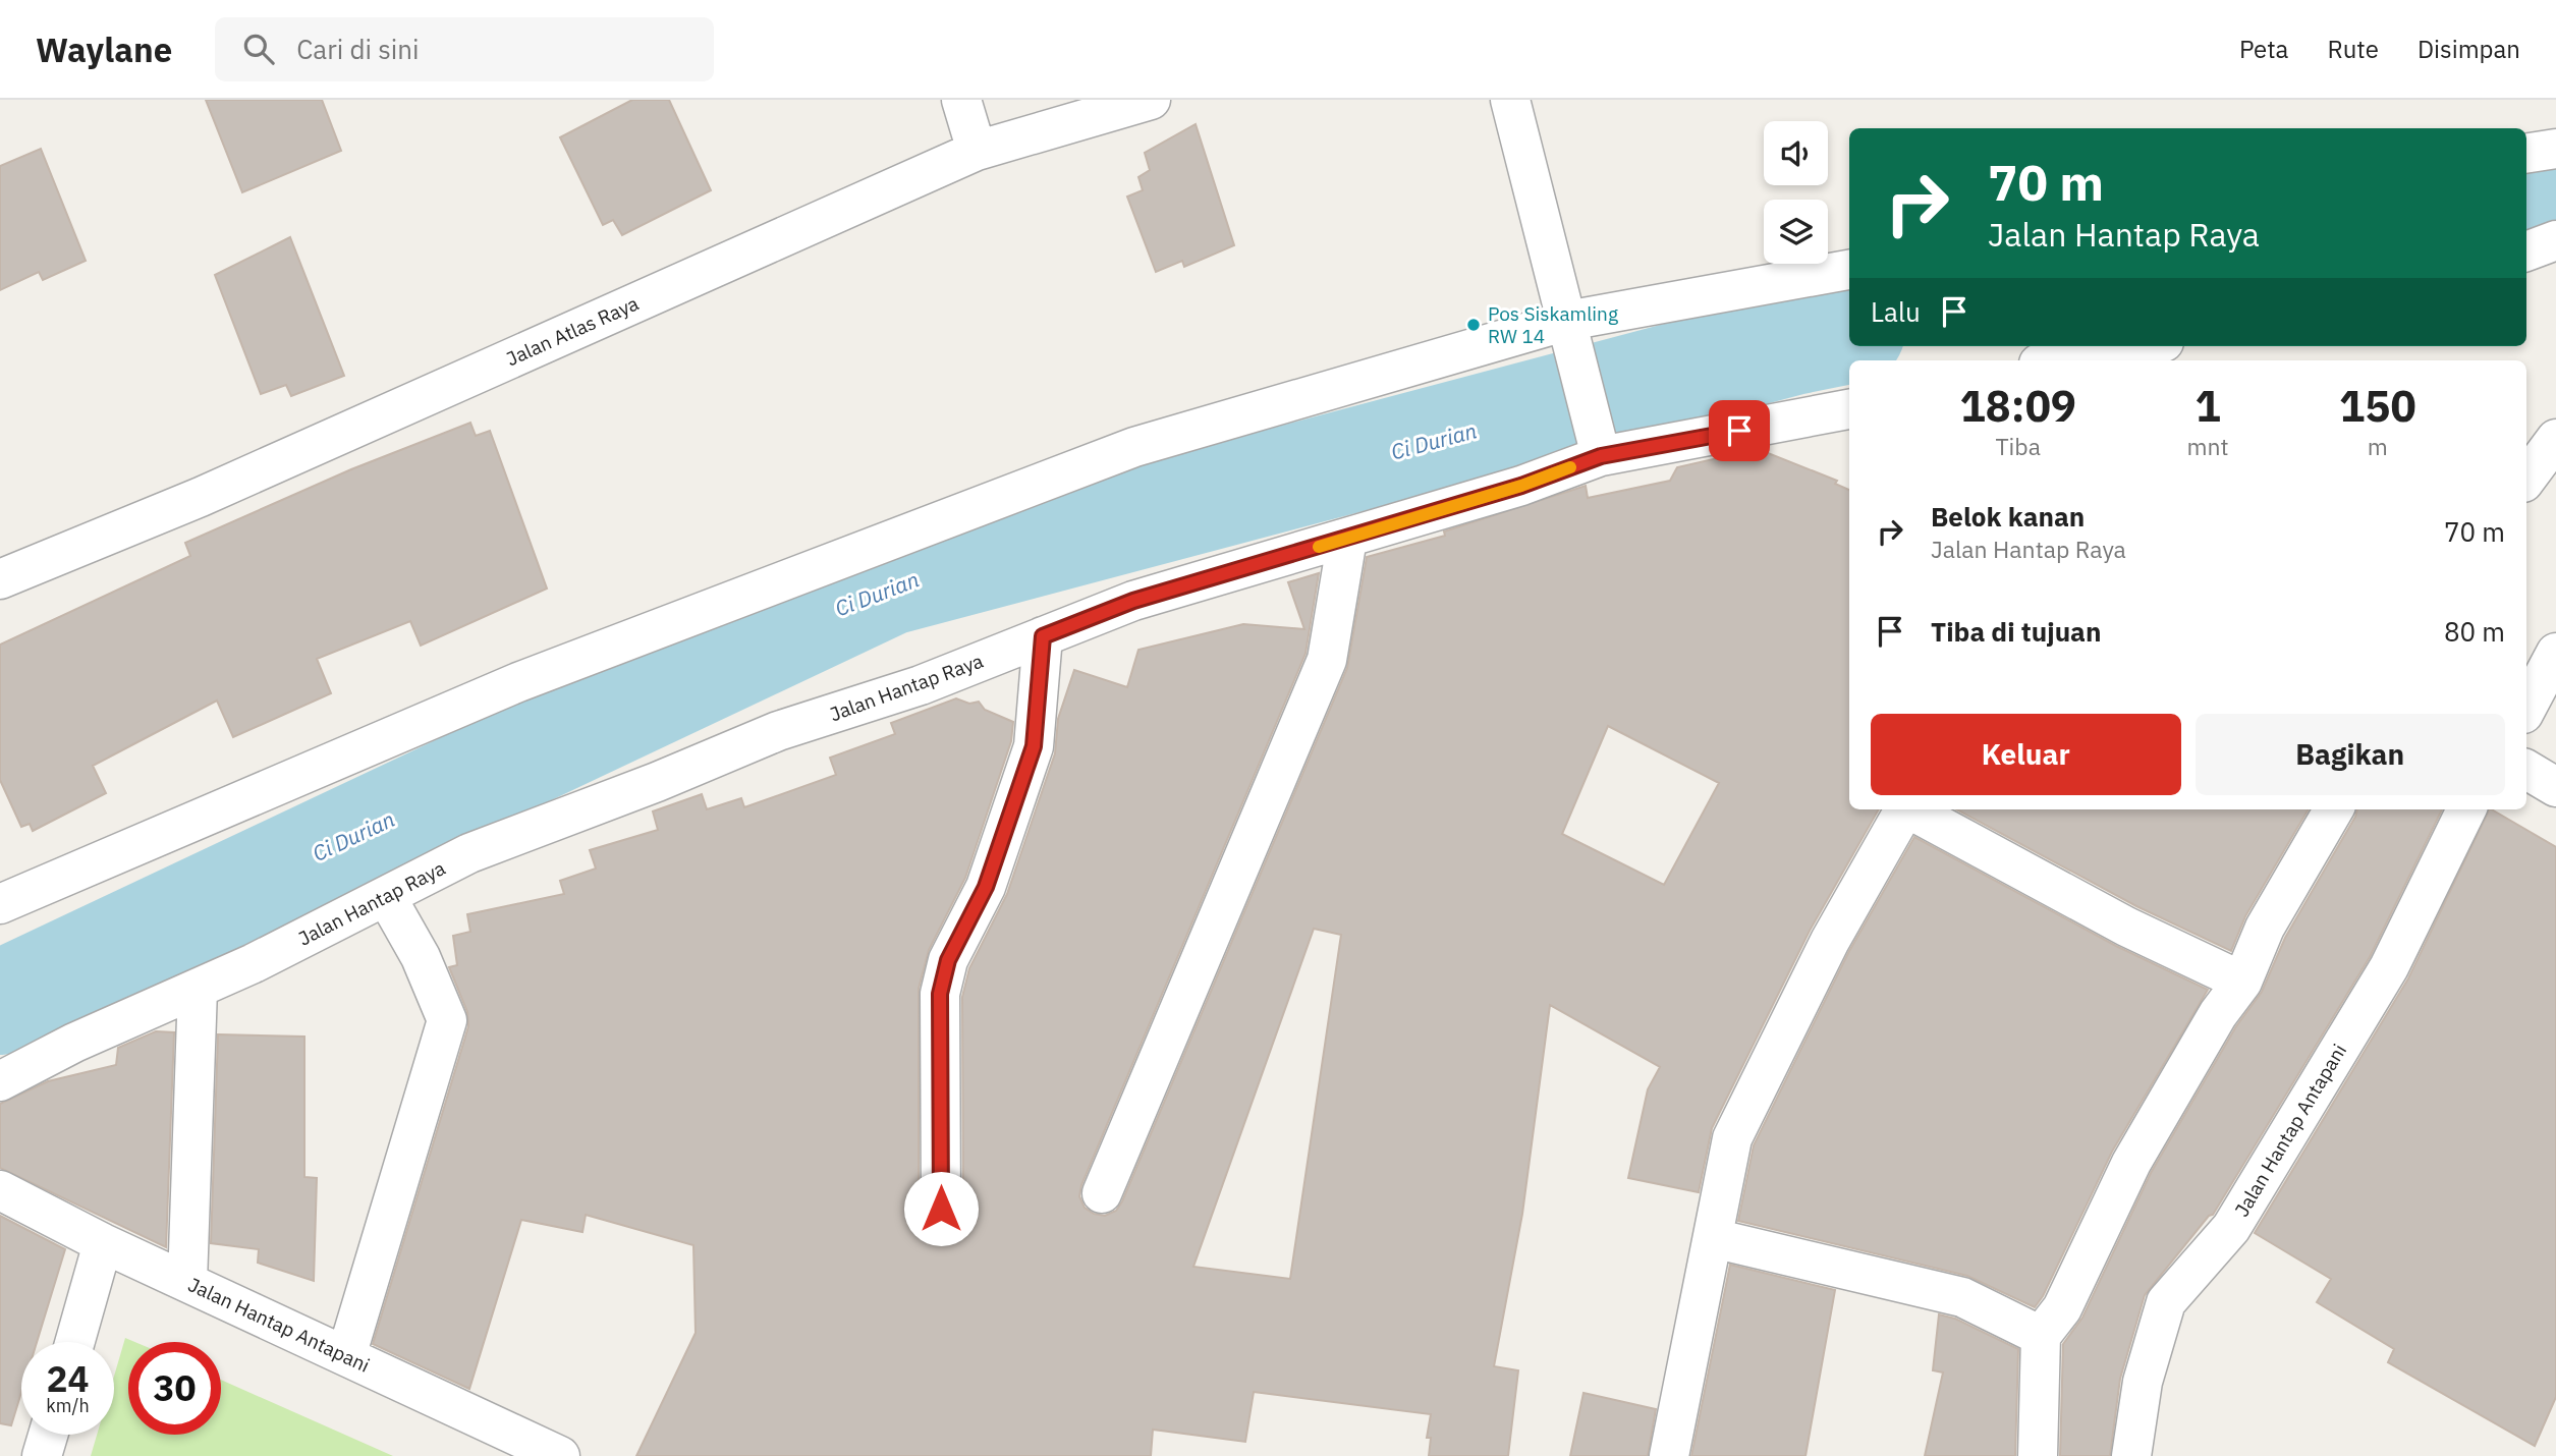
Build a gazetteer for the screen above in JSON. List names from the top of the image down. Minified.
{"streets":{"street":["Jalan Atlas Raya","Jalan Hantap Raya","Jalan Hantap Antapani"]},"water":["Ci Durian"],"places":["Pos Siskamling RW 14"],"page":{"header":"Waylane","search":"Cari di sini","nav":["Peta","Rute","Disimpan"],"turn":["70 m","Jalan Hantap Raya"],"then":"Lalu","eta":["18:09","Tiba","1","mnt","150","m"],"list":[{"name":"Belok kanan","note":"Jalan Hantap Raya","value":"70 m"},{"name":"Tiba di tujuan","value":"80 m"}],"buttons":["Keluar","Bagikan"],"speed":"24 km/h","limit":"30"}}
